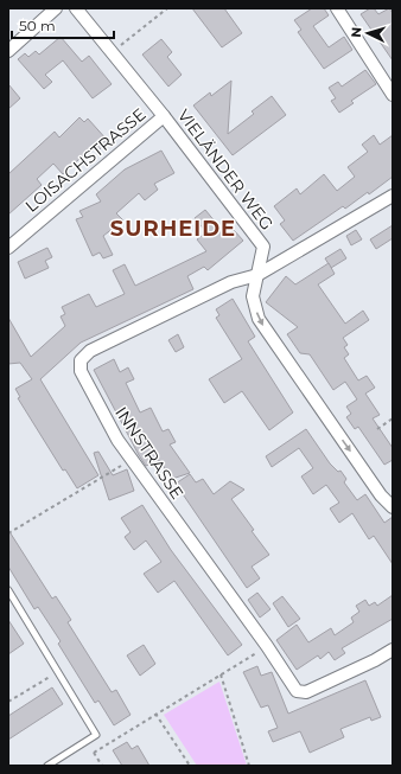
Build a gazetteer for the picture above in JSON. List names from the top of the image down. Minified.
{"streets":{"street":["LOISACHSTRASSE","VIELÄNDER WEG","INNSTRASSE"]},"crossings":[["LOISACHSTRASSE","VIELÄNDER WEG"],["VIELÄNDER WEG","INNSTRASSE"]],"one_way":["VIELÄNDER WEG"],"districts":["SURHEIDE"],"scale_bar":"50 m","north":"left"}
